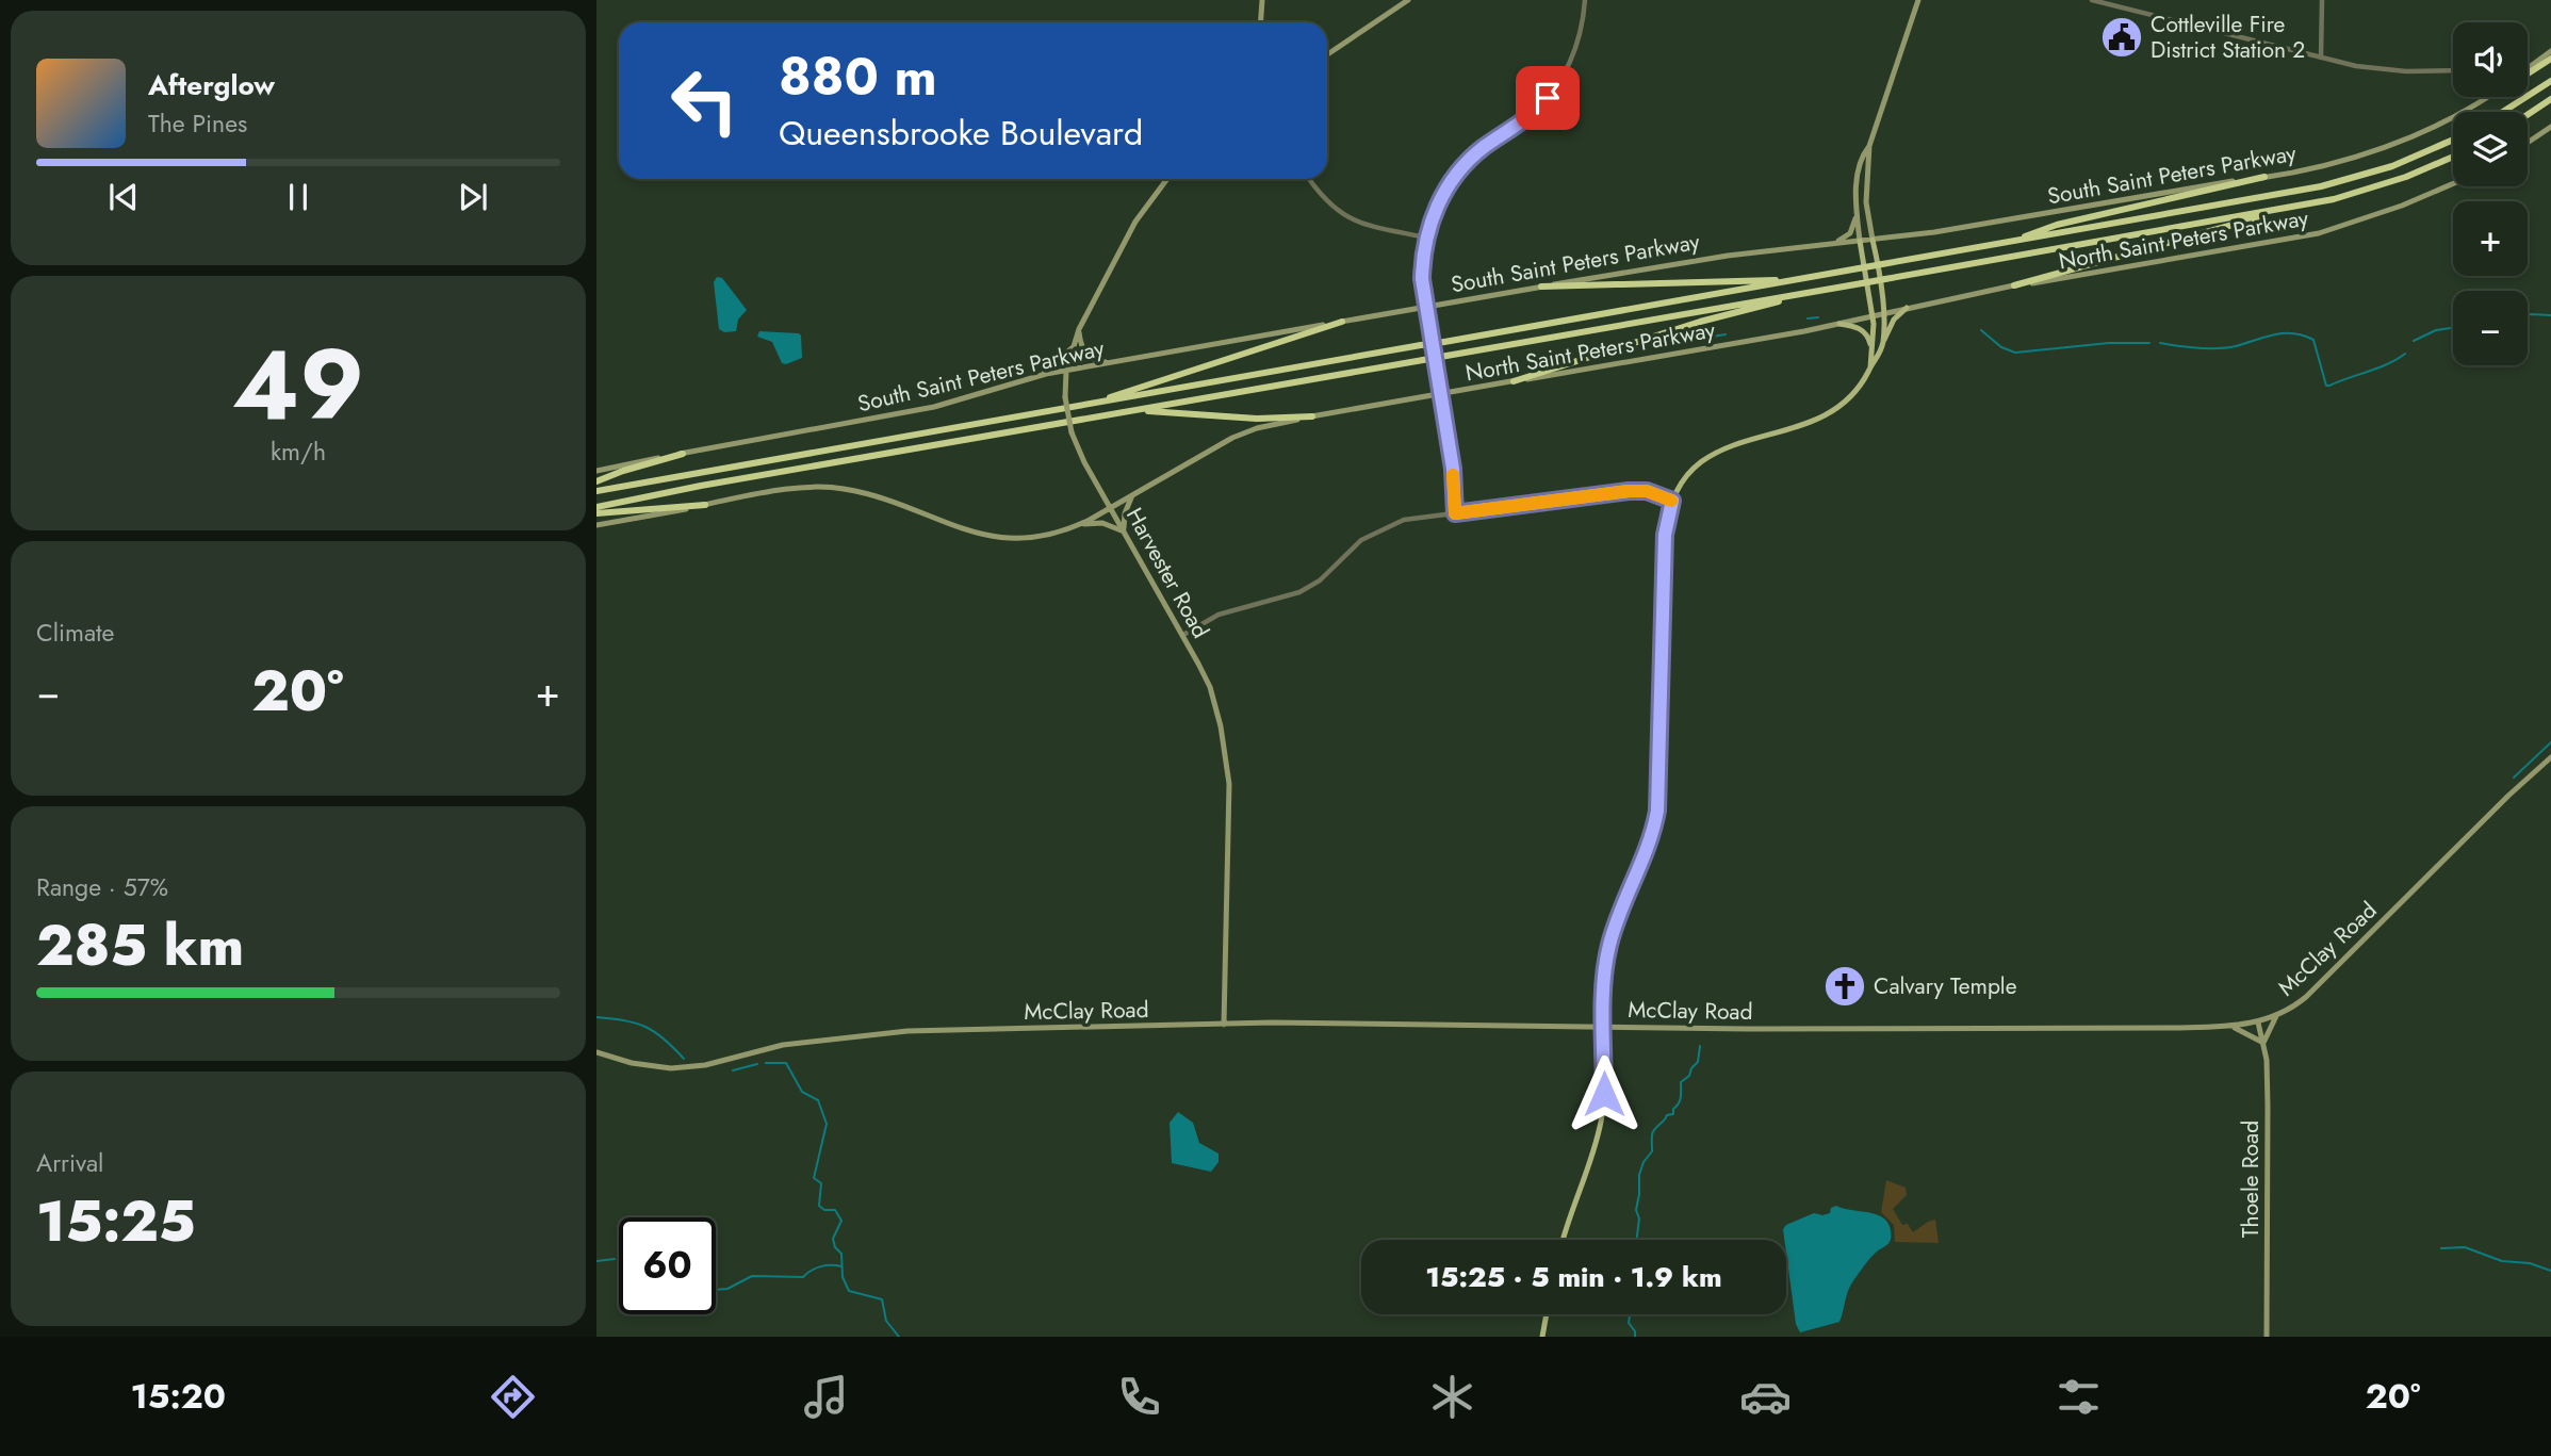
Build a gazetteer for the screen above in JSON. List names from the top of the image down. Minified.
{"streets":{"main road":["South Saint Peters Parkway","North Saint Peters Parkway","Harvester Road","McClay Road","Thoele Road"]},"crossings":[["South Saint Peters Parkway","Harvester Road"],["North Saint Peters Parkway","Harvester Road"],["Harvester Road","McClay Road"],["McClay Road","Thoele Road"]],"places":{"public building":["Cottleville Fire District Station 2"],"church":["Calvary Temple"]},"page":{"map_buttons":["+","−"],"turn":["880 m","Queensbrooke Boulevard"],"song":["Afterglow","The Pines"],"tile":[["49","km/h"],"Climate",["Range · 57%","285 km"],["Arrival","15:25"]],"heat":["−","20°","+"],"limit":"60","trip":"15:25 · 5 min · 1.9 km","tabs":["15:20","20°"]}}
